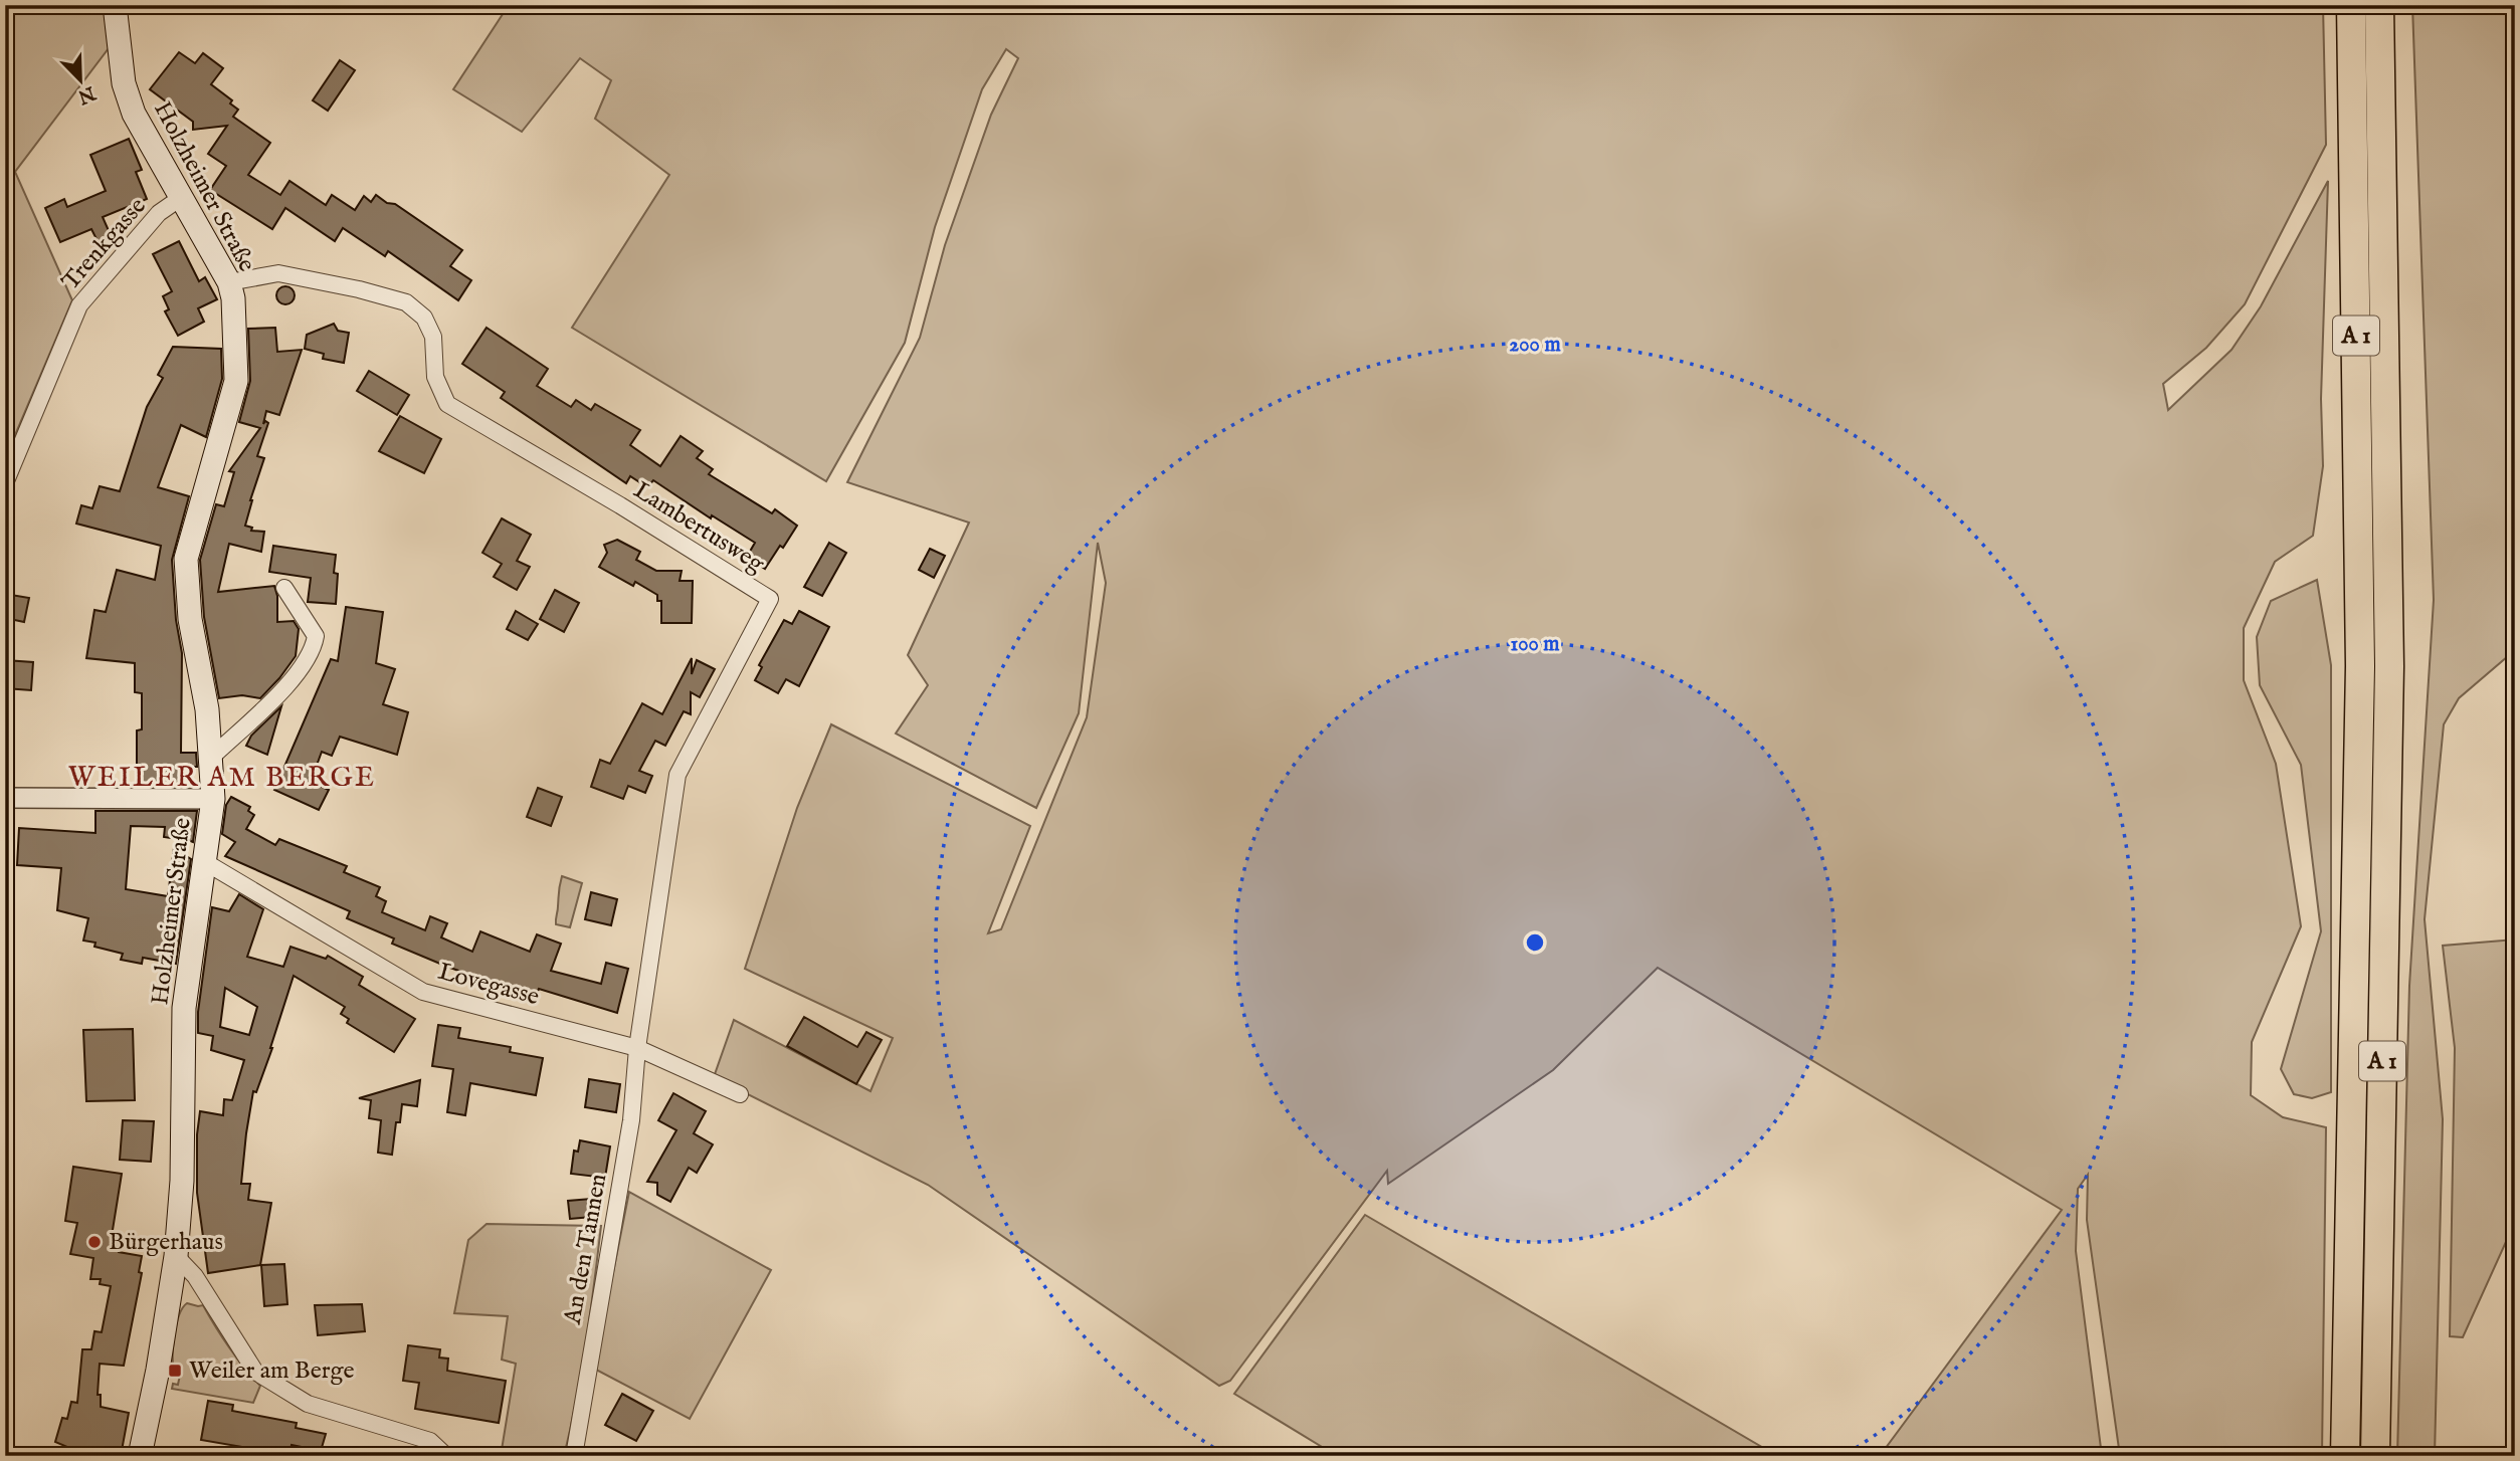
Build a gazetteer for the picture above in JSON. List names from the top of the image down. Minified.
{"streets":{"highway":["A 1"],"main road":["Holzheimer Straße"],"street":["Trenkgasse","Lambertusweg","Lovegasse","An den Tannen"]},"crossings":[["Holzheimer Straße","Trenkgasse"],["Holzheimer Straße","Lambertusweg"],["Holzheimer Straße","Lovegasse"],["Lambertusweg","Lovegasse"],["Lambertusweg","An den Tannen"],["Lovegasse","An den Tannen"]],"districts":["WEILER AM BERGE"],"places":{"other":["Bürgerhaus"],"transit":["Weiler am Berge"]},"north":"bottom right","rings":["200 m","100 m"]}
